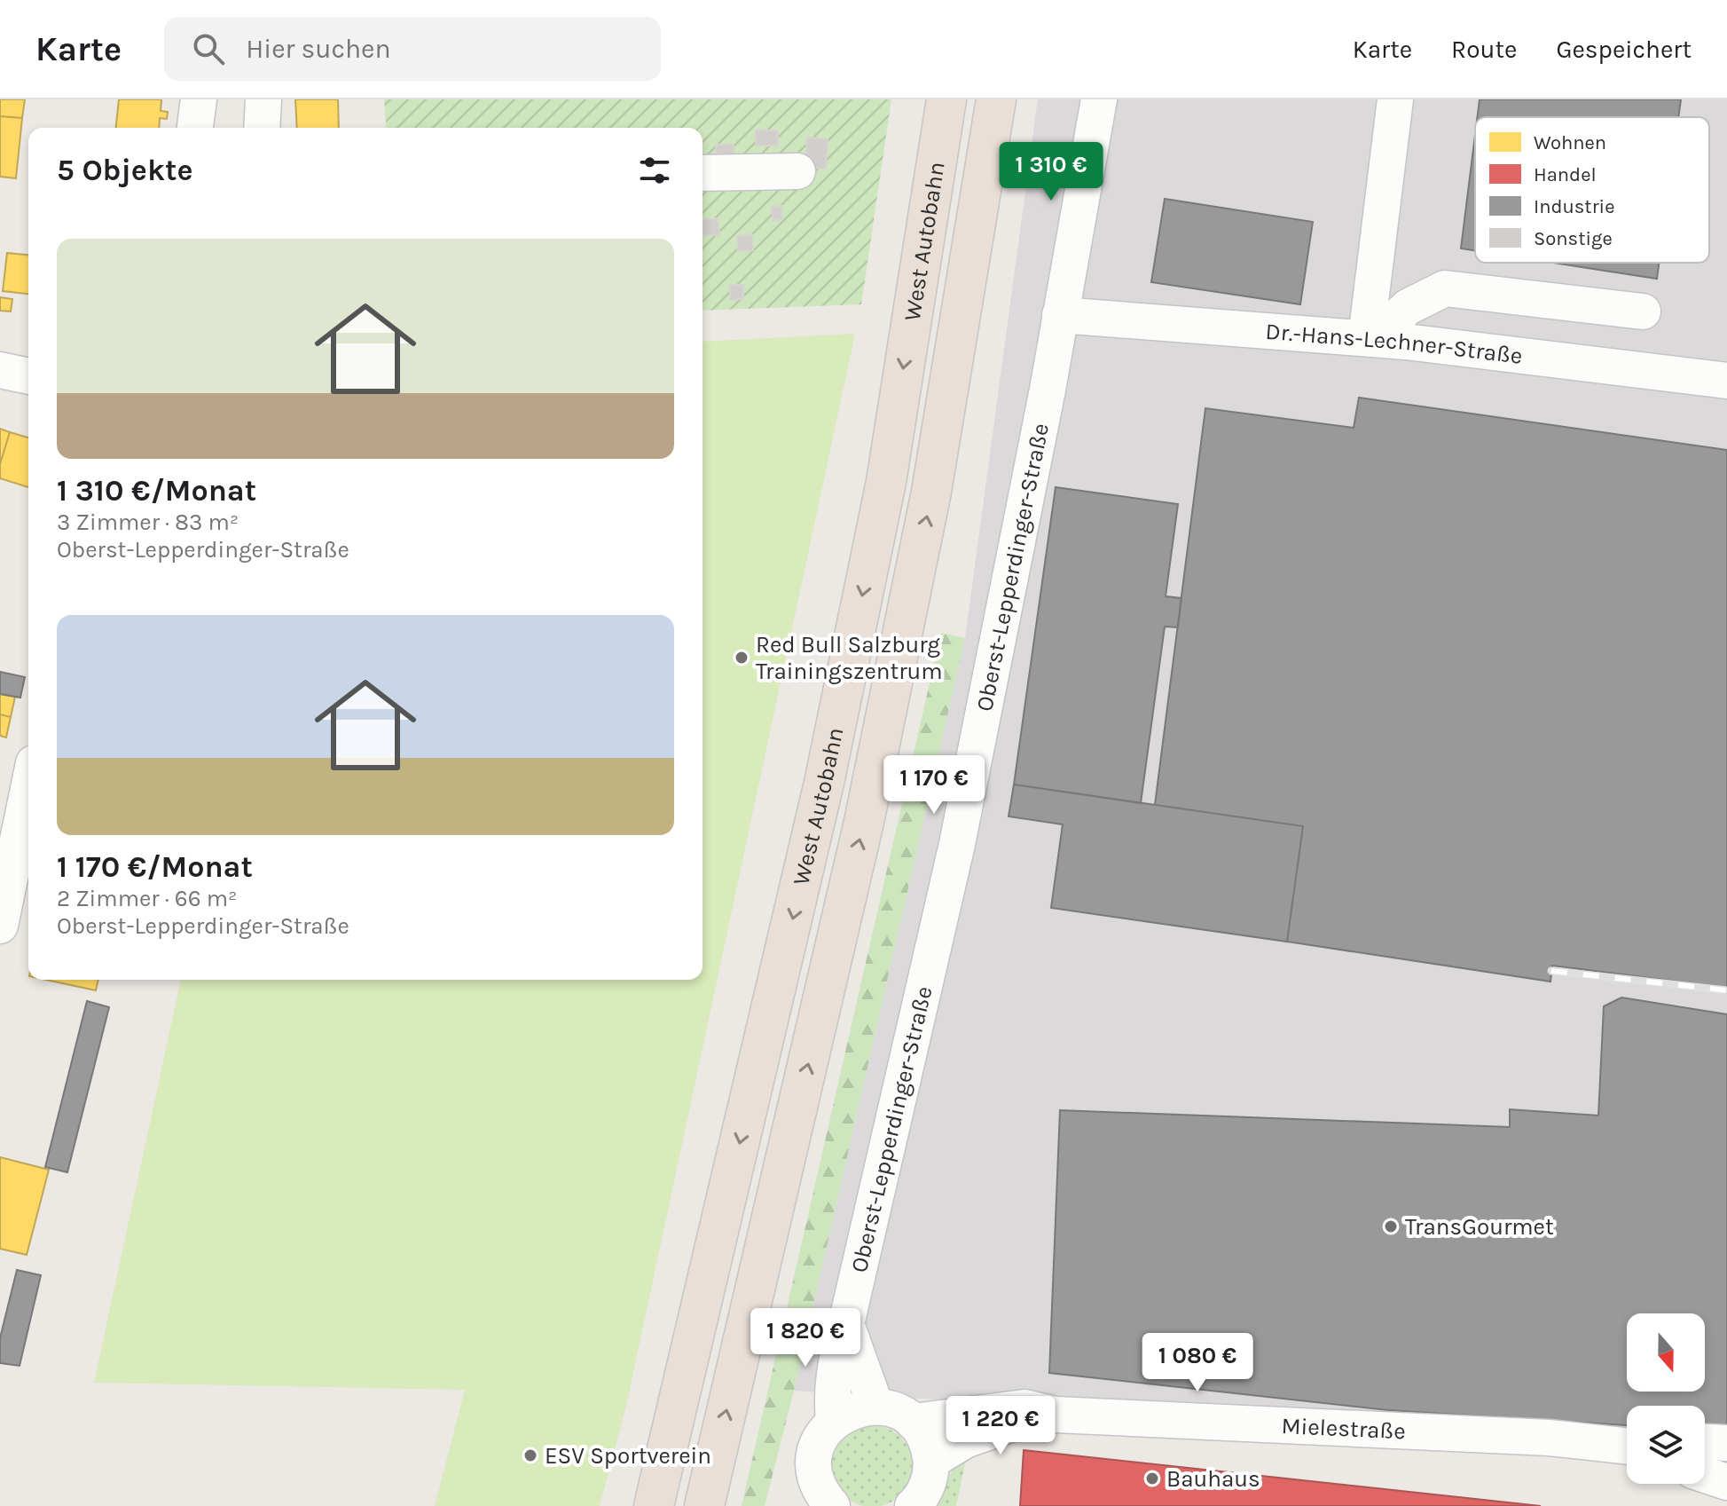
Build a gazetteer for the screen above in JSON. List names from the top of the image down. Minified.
{"streets":{"highway":["West Autobahn"],"street":["Dr.-Hans-Lechner-Straße","Oberst-Lepperdinger-Straße","Mielestraße"]},"crossings":[["Dr.-Hans-Lechner-Straße","Oberst-Lepperdinger-Straße"]],"places":["Red Bull Salzburg Trainingszentrum","TransGourmet","ESV Sportverein","Bauhaus"],"legend":["Wohnen","Handel","Industrie","Sonstige"],"north":"bottom","page":{"header":"Karte","search":"Hier suchen","nav":["Karte","Route","Gespeichert"],"heading":"5 Objekte","price":["1 310 €","1 170 €","1 820 €","1 080 €","1 220 €"],"list":[{"name":"1 310 €/Monat","note":"3 Zimmer · 83 m² · Oberst-Lepperdinger-Straße"},{"name":"1 170 €/Monat","note":"2 Zimmer · 66 m² · Oberst-Lepperdinger-Straße"}]}}
